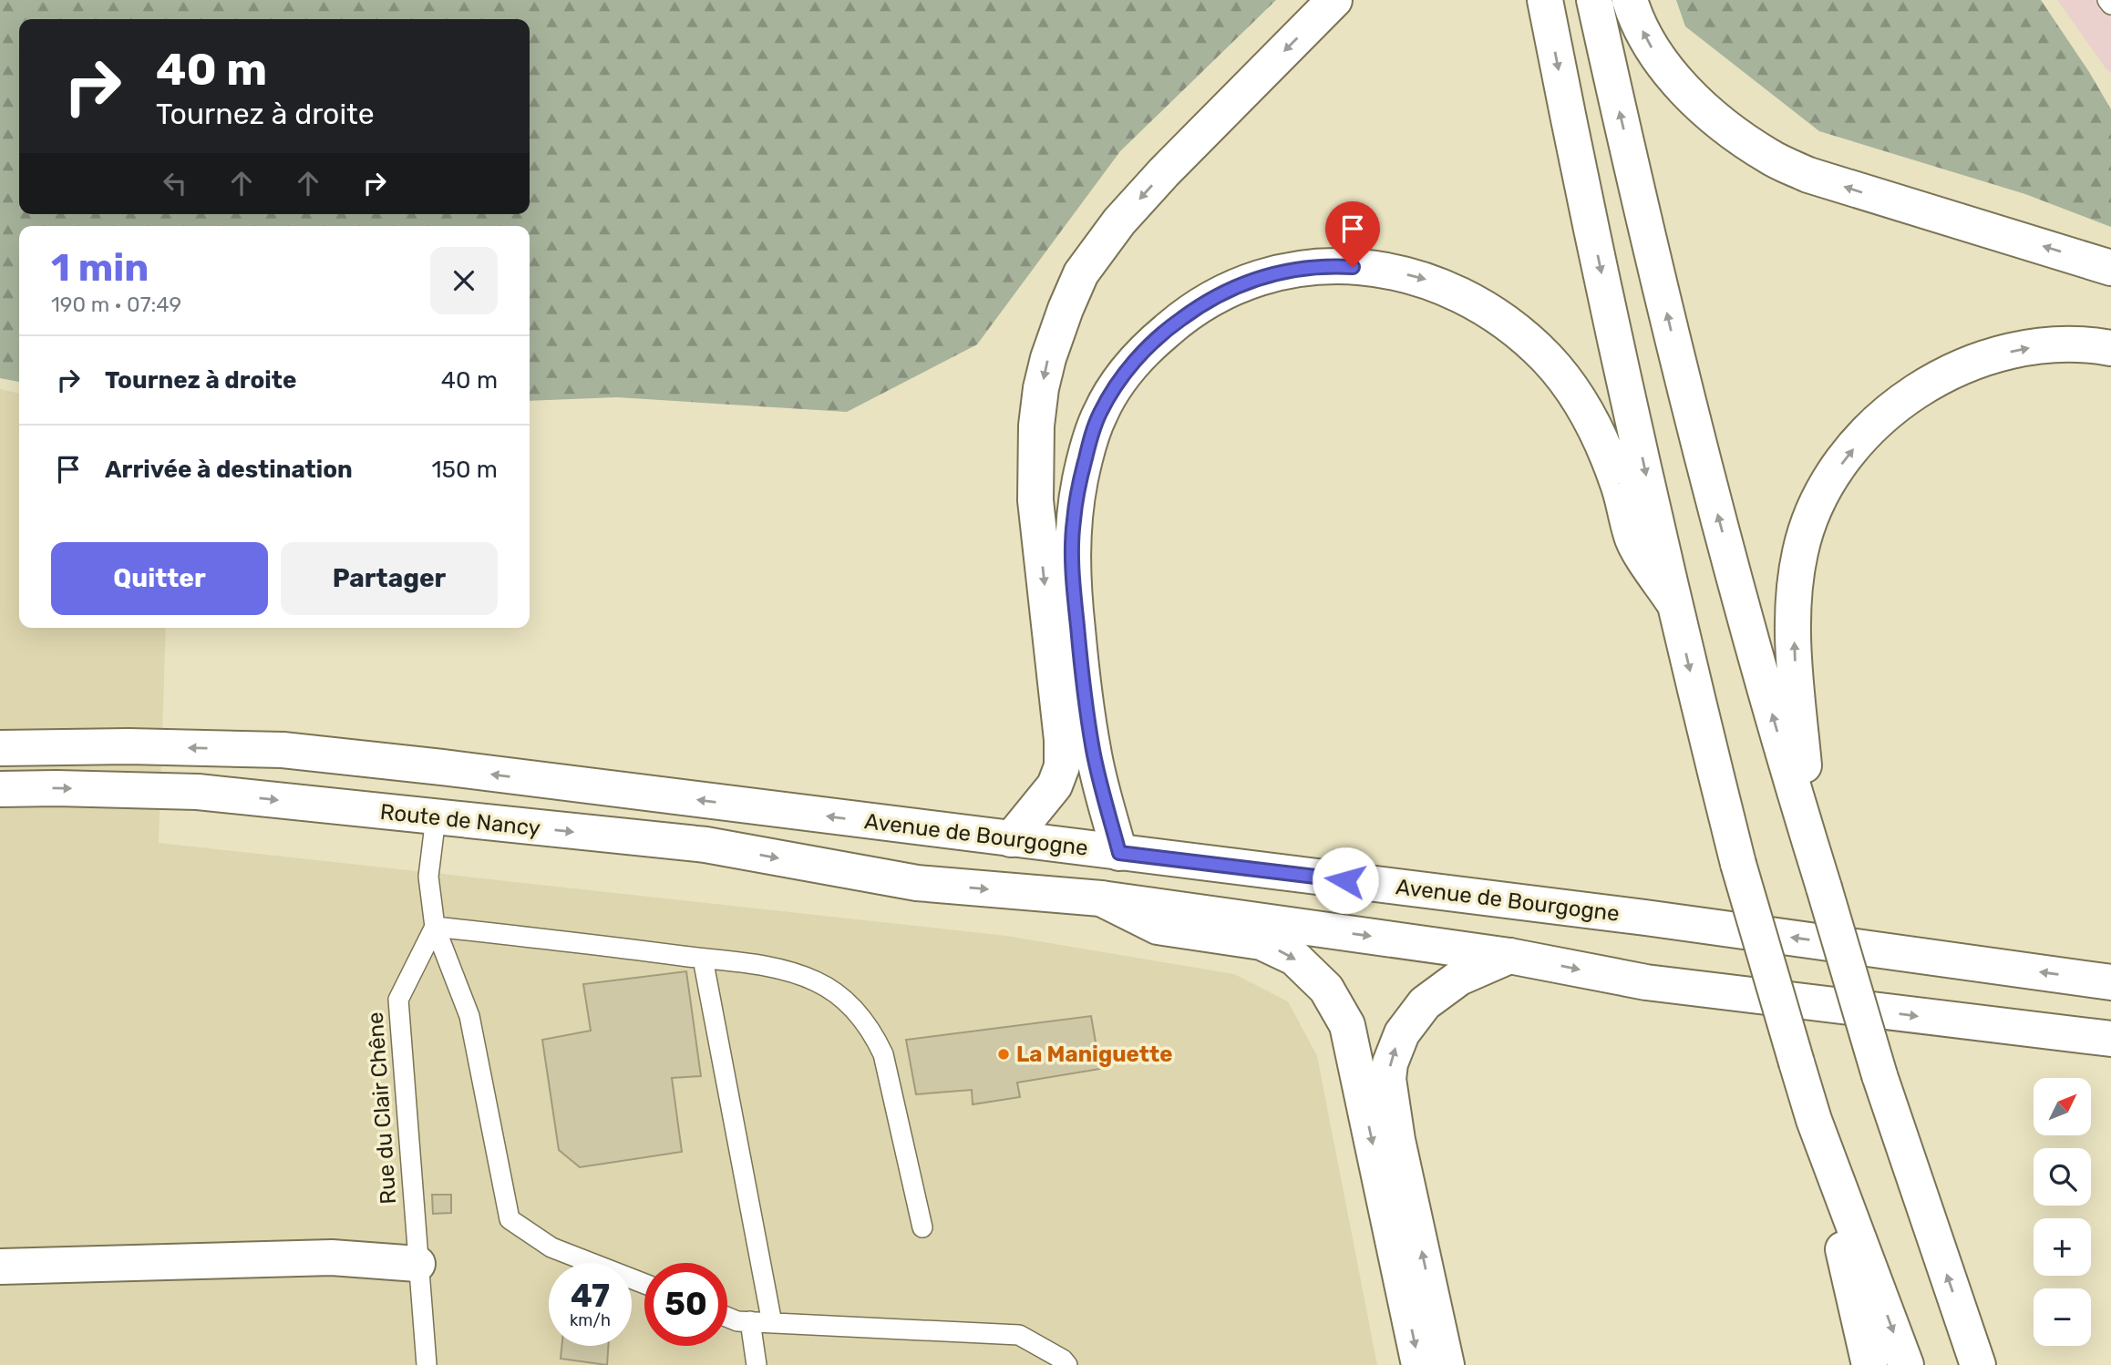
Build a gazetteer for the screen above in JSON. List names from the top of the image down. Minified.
{"streets":{"main road":["Route de Nancy","Avenue de Bourgogne"],"lane":["Rue du Clair Chêne"]},"one_way":["Route de Nancy"],"places":["La Maniguette"],"north":"top right","page":{"turn":["40 m","Tournez à droite"],"heading":["1 min","190 m · 07:49"],"list":[{"name":"Tournez à droite","value":"40 m"},{"name":"Arrivée à destination","value":"150 m"}],"buttons":["Quitter","Partager"],"map_buttons":["+","−"],"speed":"47 km/h","limit":"50"}}
